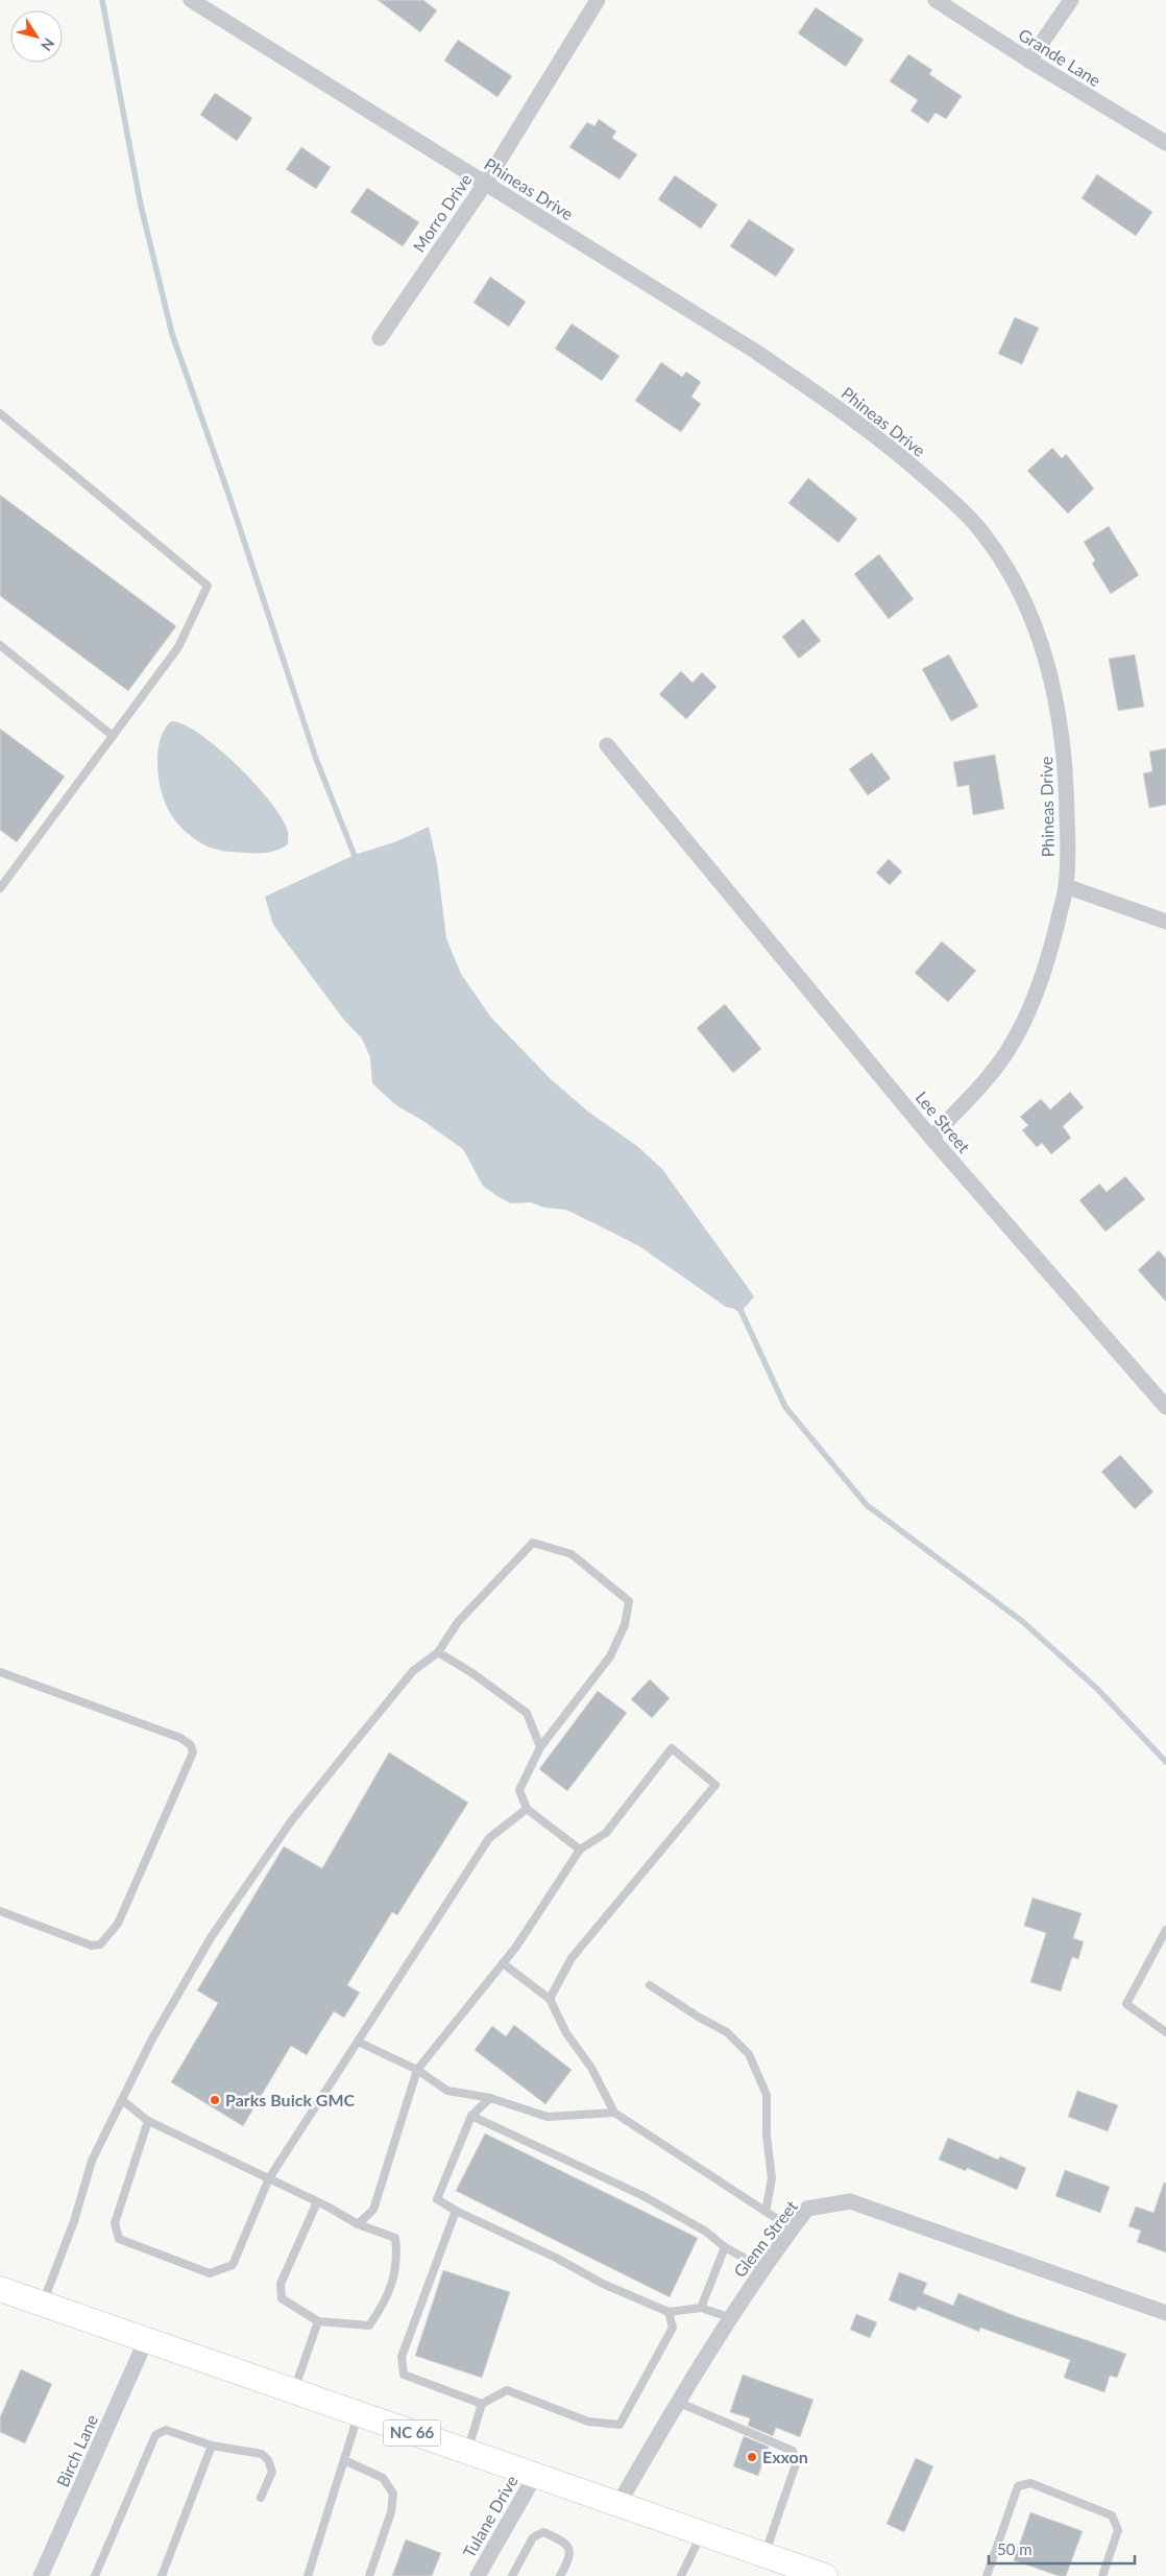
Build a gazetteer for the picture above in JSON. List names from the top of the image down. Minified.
{"streets":{"main road":["NC 66"],"street":["Grande Lane","Phineas Drive","Morro Drive","Lee Street","Glenn Street","Birch Lane","Tulane Drive"]},"crossings":[["Phineas Drive","Morro Drive"],["Phineas Drive","Lee Street"],["Glenn Street","NC 66"],["NC 66","Birch Lane"],["NC 66","Tulane Drive"]],"places":["Parks Buick GMC","Exxon"],"scale_bar":"50 m","north":"bottom right"}
